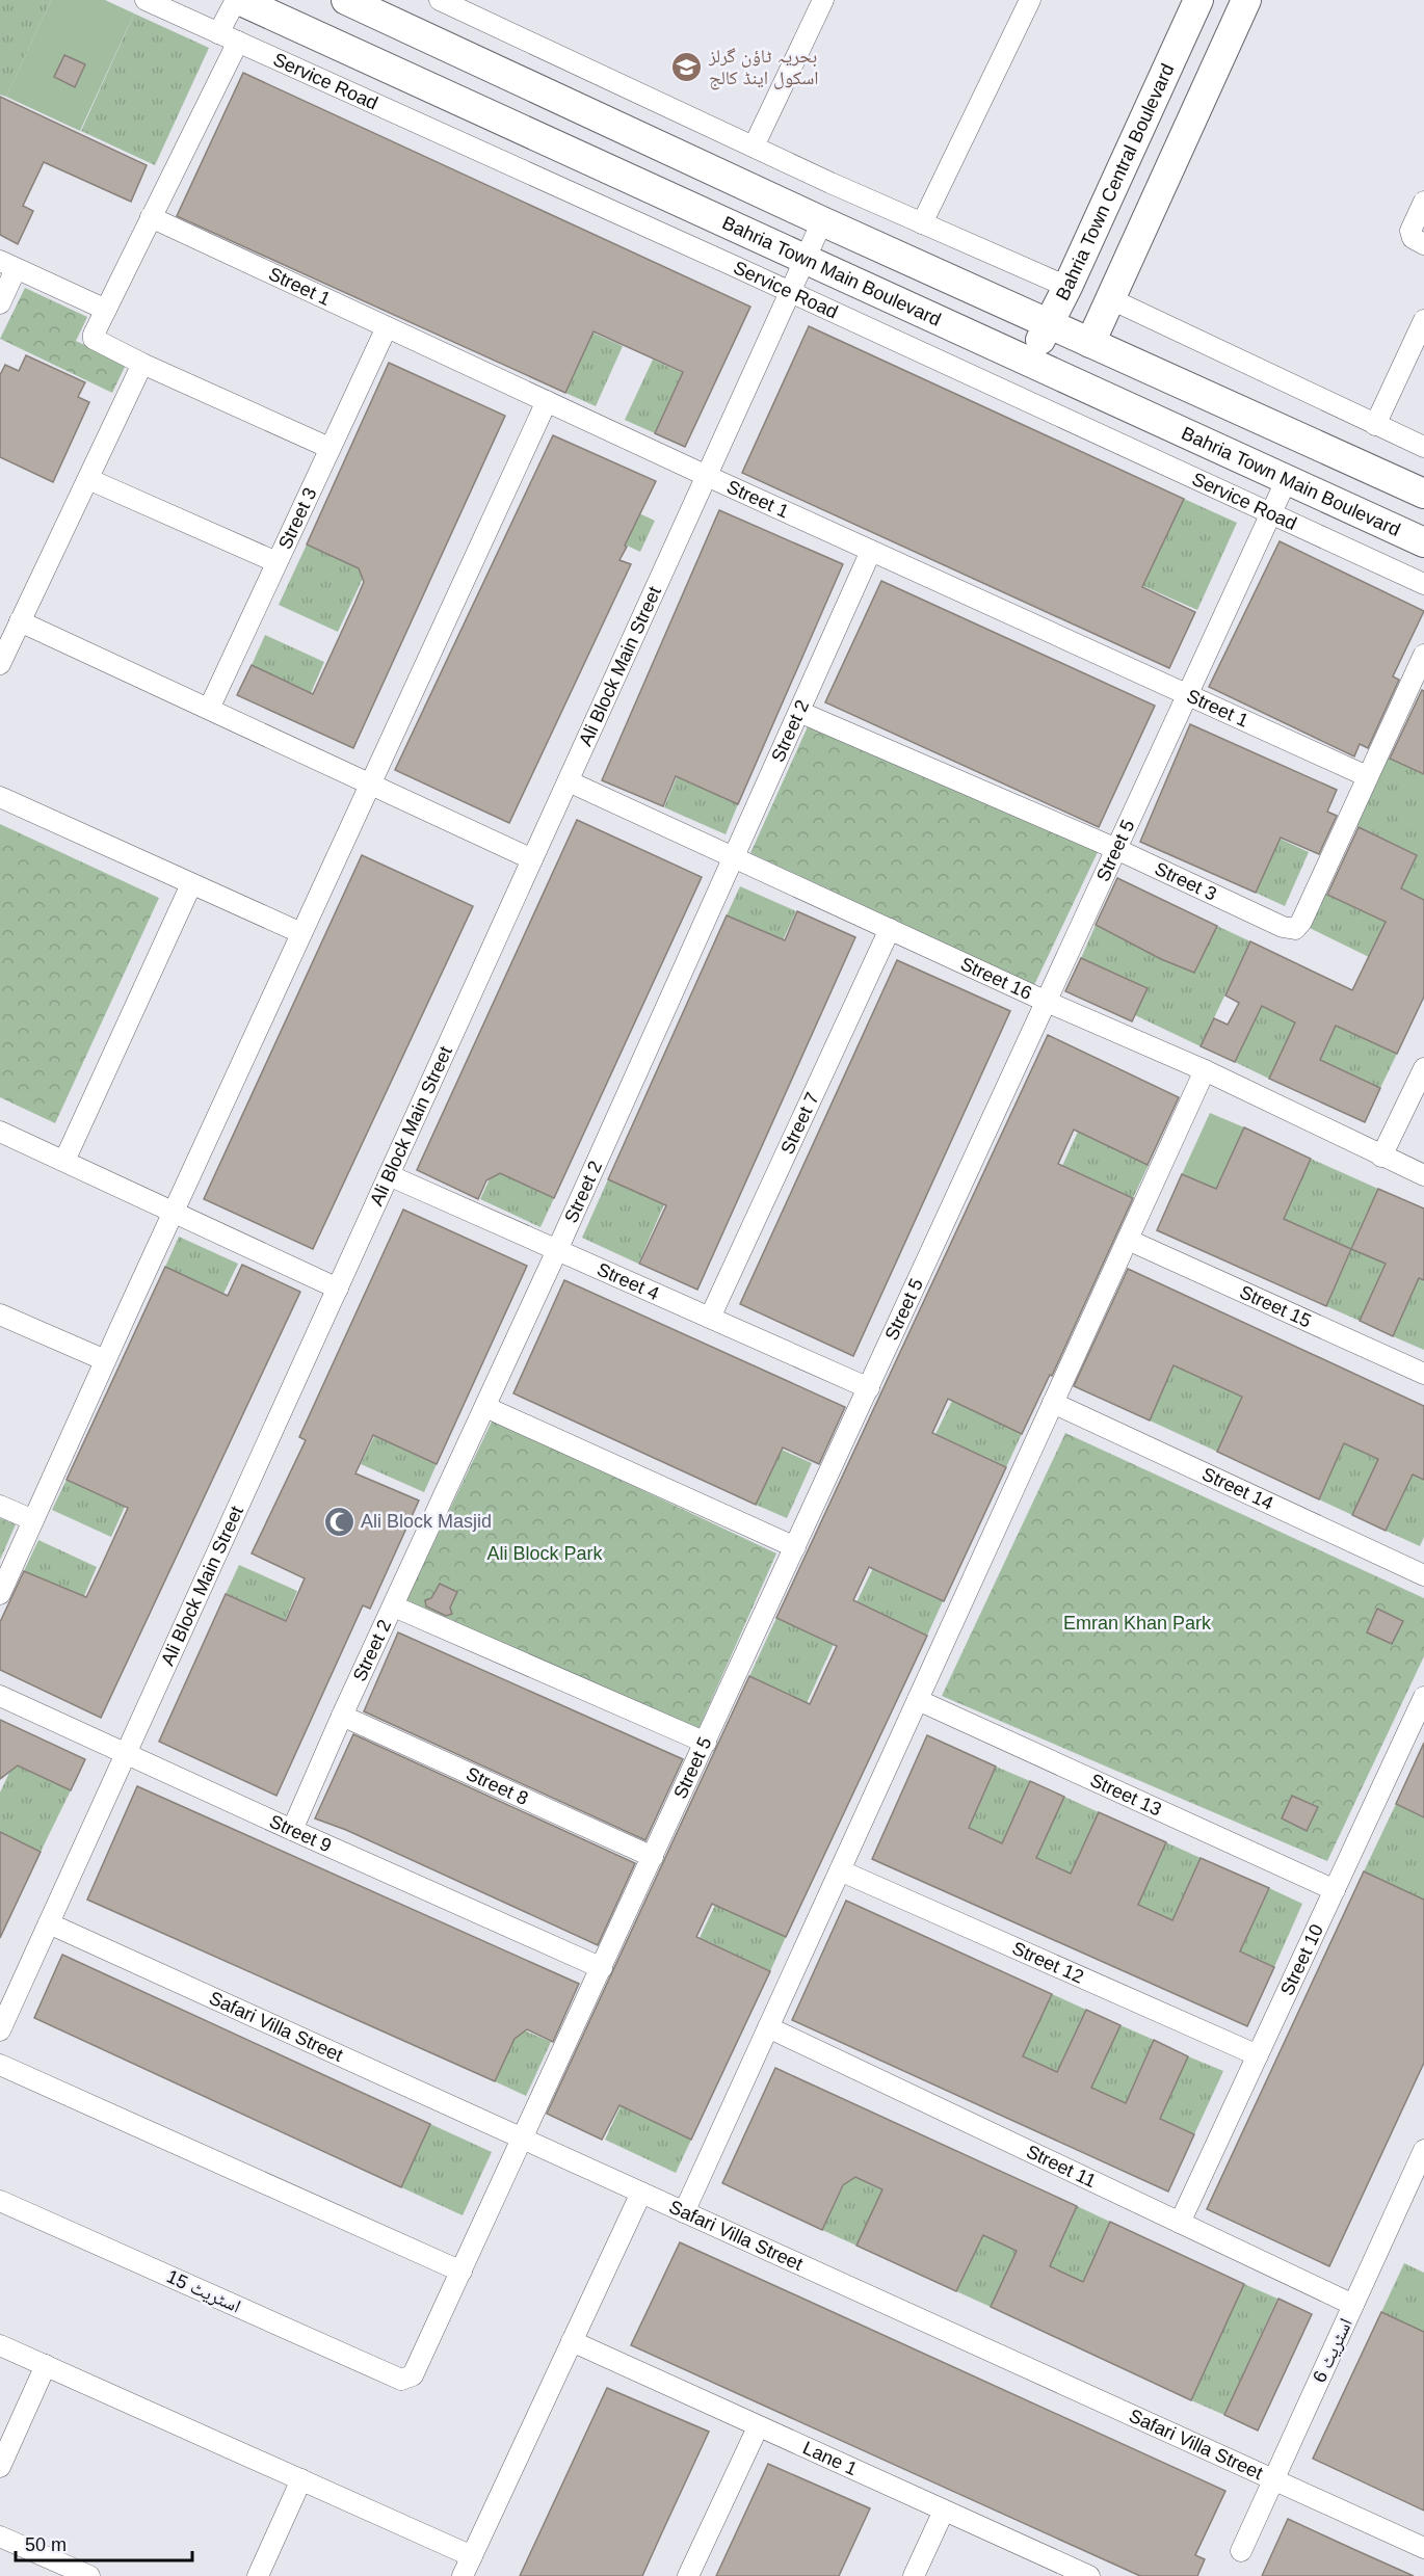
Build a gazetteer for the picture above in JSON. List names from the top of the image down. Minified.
{"streets":{"main road":["Bahria Town Central Boulevard","Bahria Town Main Boulevard"],"street":["Service Road","Street 1","Street 3","Ali Block Main Street","Street 2","Street 5","Street 16","Street 7","Street 4","Street 15","Street 14","Street 8","Street 13","Street 9","Street 10","Street 12","Safari Villa Street","Street 11","اسٹریٹ 15","اسٹریٹ 6","Lane 1"]},"crossings":[["Service Road","Ali Block Main Street"],["Service Road","Street 5"],["Bahria Town Central Boulevard","Bahria Town Main Boulevard"],["Bahria Town Main Boulevard","Ali Block Main Street"],["Bahria Town Main Boulevard","Street 5"],["Street 1","Street 3"],["Street 1","Ali Block Main Street"],["Street 1","Street 2"],["Street 1","Street 5"],["Street 3","Street 2"],["Street 3","Street 5"],["Ali Block Main Street","Street 16"],["Ali Block Main Street","Street 4"],["Ali Block Main Street","Street 9"],["Ali Block Main Street","Safari Villa Street"],["Street 2","Street 16"],["Street 2","Street 4"],["Street 2","Street 8"],["Street 2","Street 9"],["Street 5","Street 16"],["Street 5","Street 4"],["Street 5","Street 8"],["Street 5","Street 9"],["Street 5","Safari Villa Street"],["Street 5","اسٹریٹ 15"],["Street 16","Street 7"],["Street 7","Street 4"],["Street 13","Street 10"],["Street 10","Street 12"],["Street 10","Street 11"],["Safari Villa Street","اسٹریٹ 6"],["Street 11","اسٹریٹ 6"]],"parks":["Ali Block Park","Emran Khan Park"],"places":{"school or university":["بحریہ ٹاؤن گرلز اسکول اینڈ کالج"],"mosque":["Ali Block Masjid"]},"scale_bar":"50 m"}
